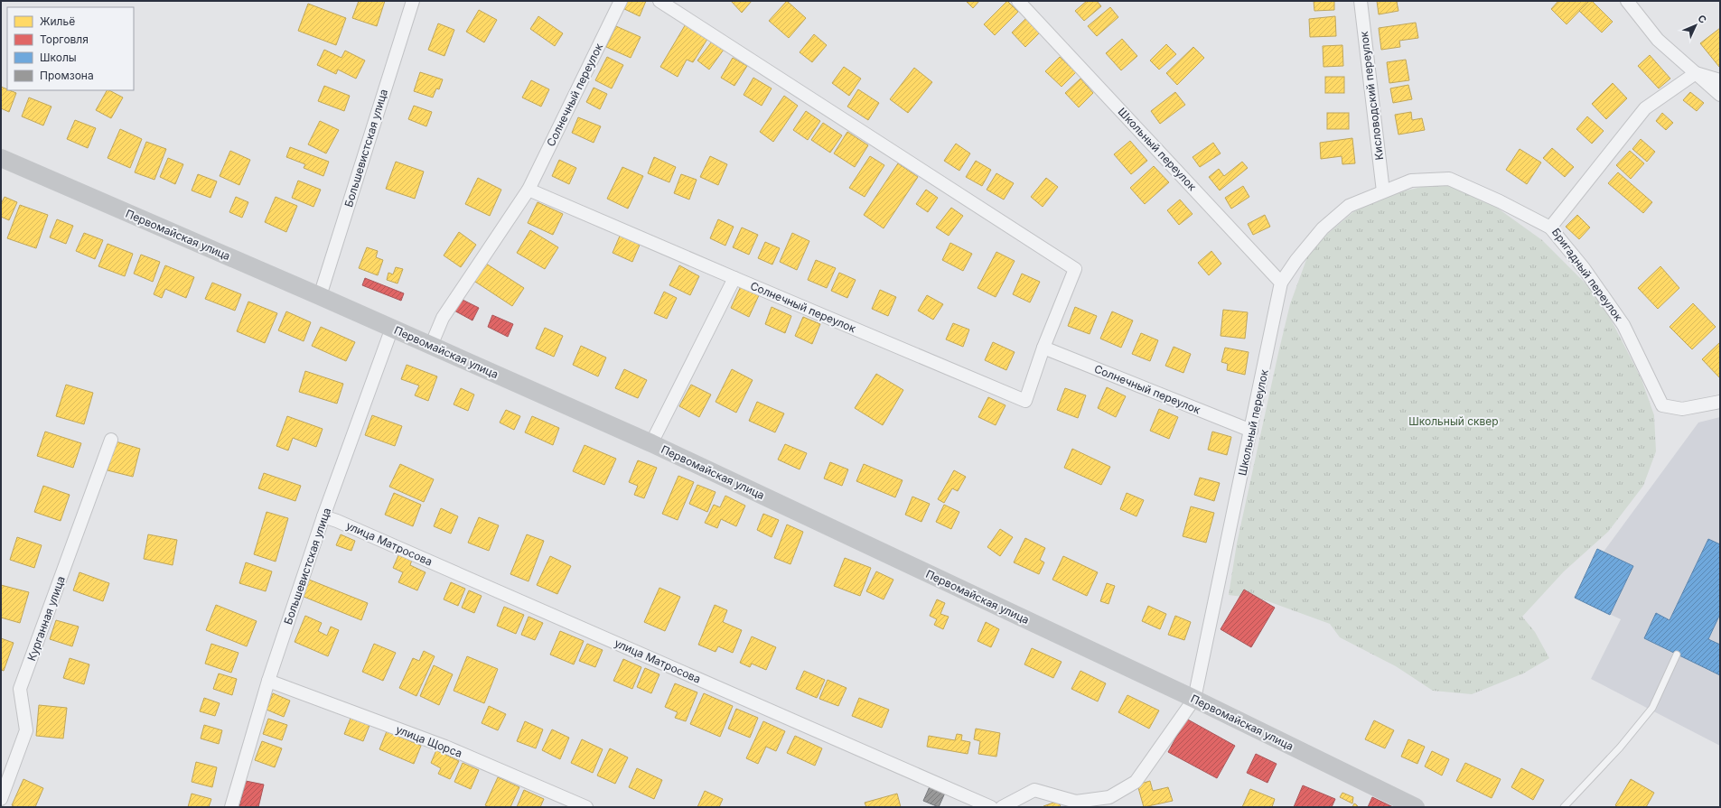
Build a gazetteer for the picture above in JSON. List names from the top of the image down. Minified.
{"streets":{"main road":["Первомайская улица"],"street":["Солнечный переулок","Кисловодский переулок","Большевистская улица","Школьный переулок","Бригадный переулок","улица Матросова","Курганная улица","улица Щорса"]},"crossings":[["Солнечный переулок","Школьный переулок"],["Солнечный переулок","Первомайская улица"],["Большевистская улица","Первомайская улица"],["Большевистская улица","улица Матросова"],["Большевистская улица","улица Щорса"],["Школьный переулок","Первомайская улица"]],"parks":["Школьный сквер"],"legend":["Жильё","Торговля","Школы","Промзона"],"north":"top right"}
